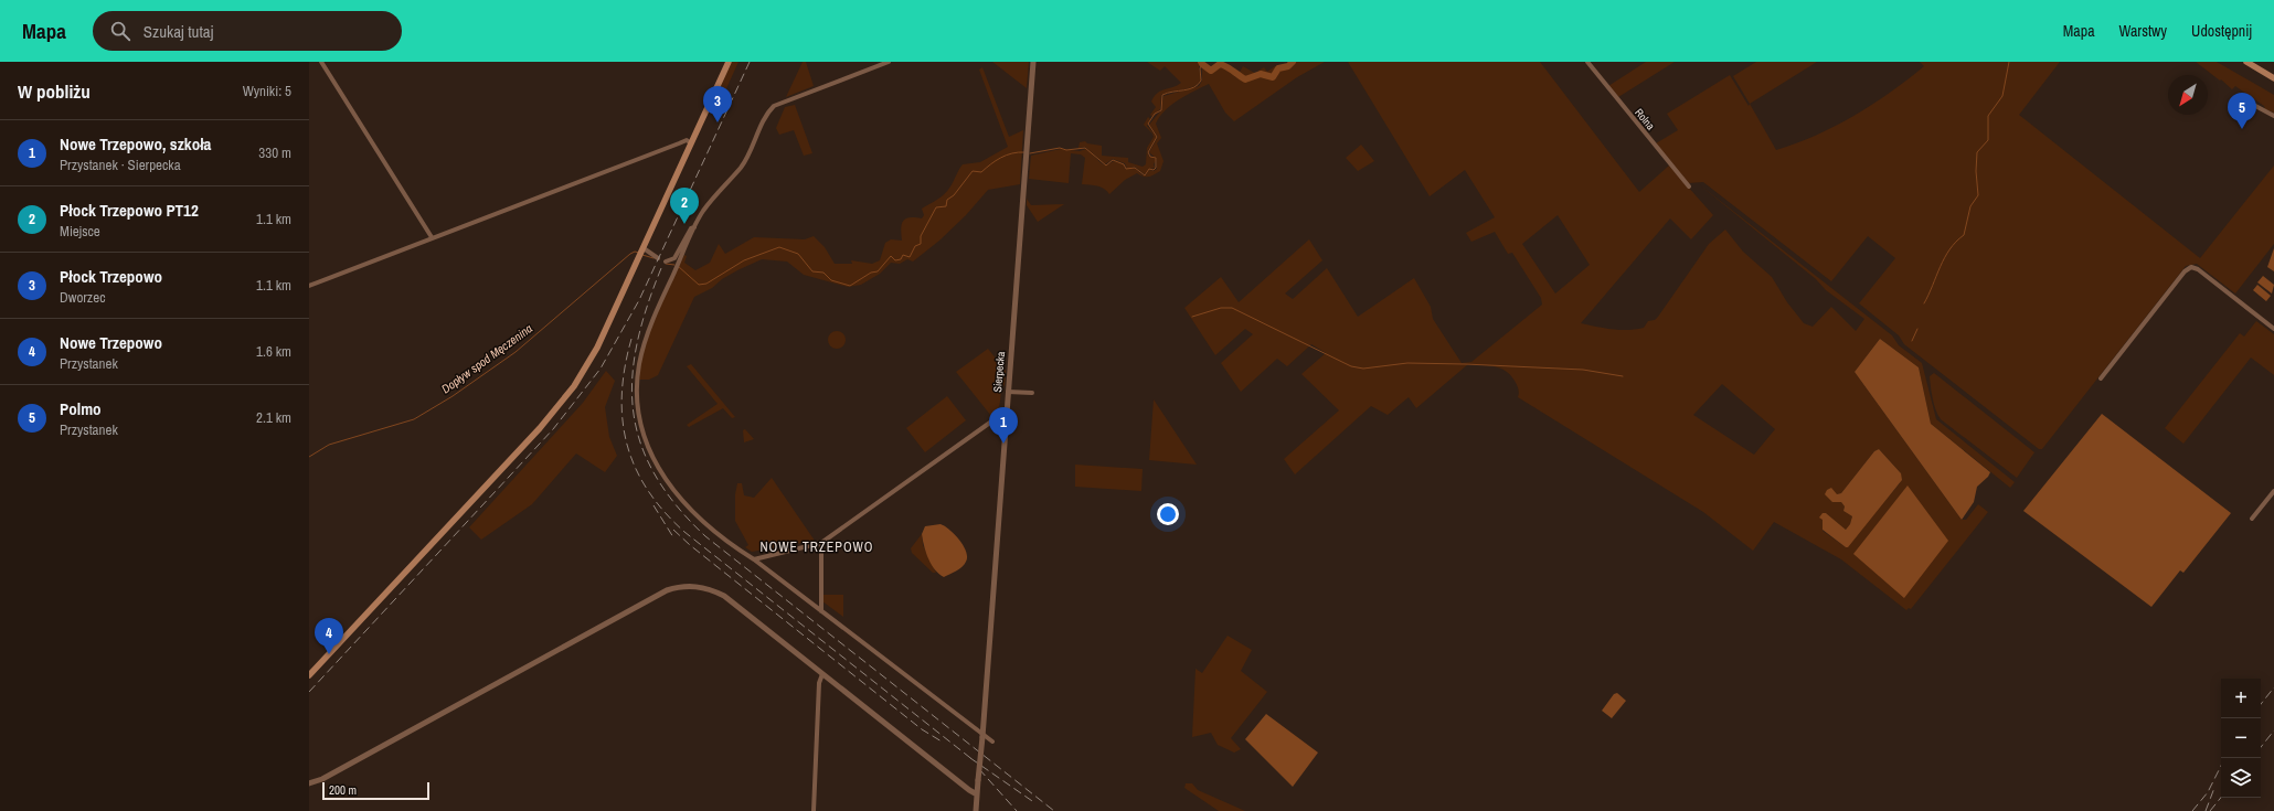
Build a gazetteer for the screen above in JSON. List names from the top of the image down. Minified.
{"streets":{"street":["Rolna","Sierpecka"]},"districts":["NOWE TRZEPOWO"],"water":["Dopływ spod Męczenina"],"scale_bar":"200 m","north":"bottom left","page":{"header":"Mapa","search":"Szukaj tutaj","nav":["Mapa","Warstwy","Udostępnij"],"heading":["W pobliżu","Wyniki: 5"],"pins":["3","5","2","1","4"],"list":[{"mark":"1","name":"Nowe Trzepowo, szkoła","note":"Przystanek · Sierpecka","value":"330 m"},{"mark":"2","name":"Płock Trzepowo PT12","note":"Miejsce","value":"1.1 km"},{"mark":"3","name":"Płock Trzepowo","note":"Dworzec","value":"1.1 km"},{"mark":"4","name":"Nowe Trzepowo","note":"Przystanek","value":"1.6 km"},{"mark":"5","name":"Polmo","note":"Przystanek","value":"2.1 km"}],"map_buttons":["+","−"],"scale":"200 m"}}
